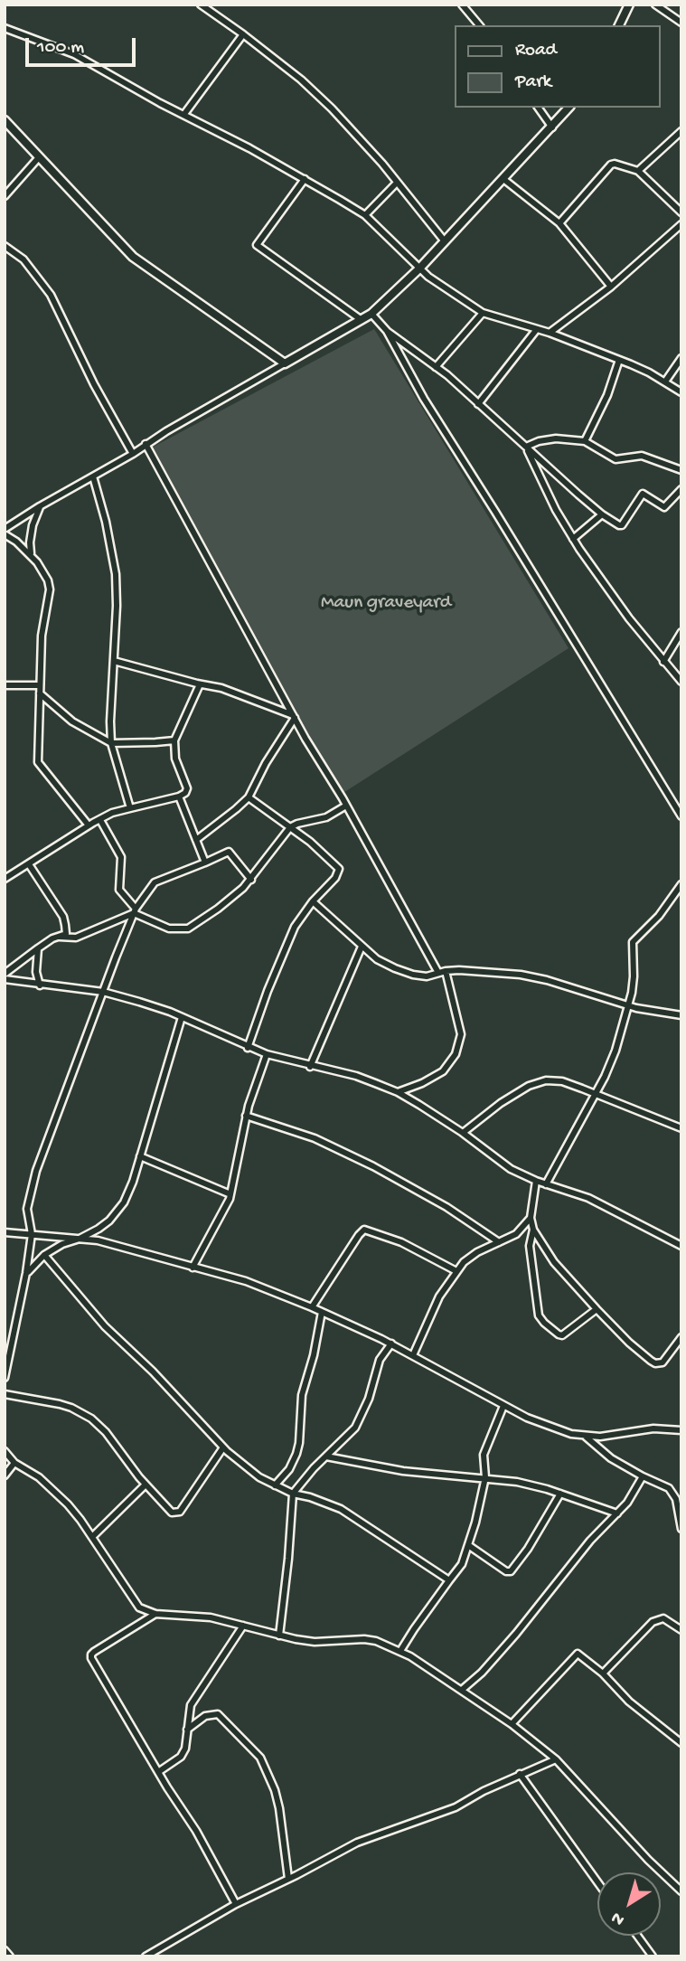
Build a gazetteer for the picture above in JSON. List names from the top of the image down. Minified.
{"parks":["Maun graveyard"],"legend":["Road","Park"],"scale_bar":"100 m","north":"bottom left"}
